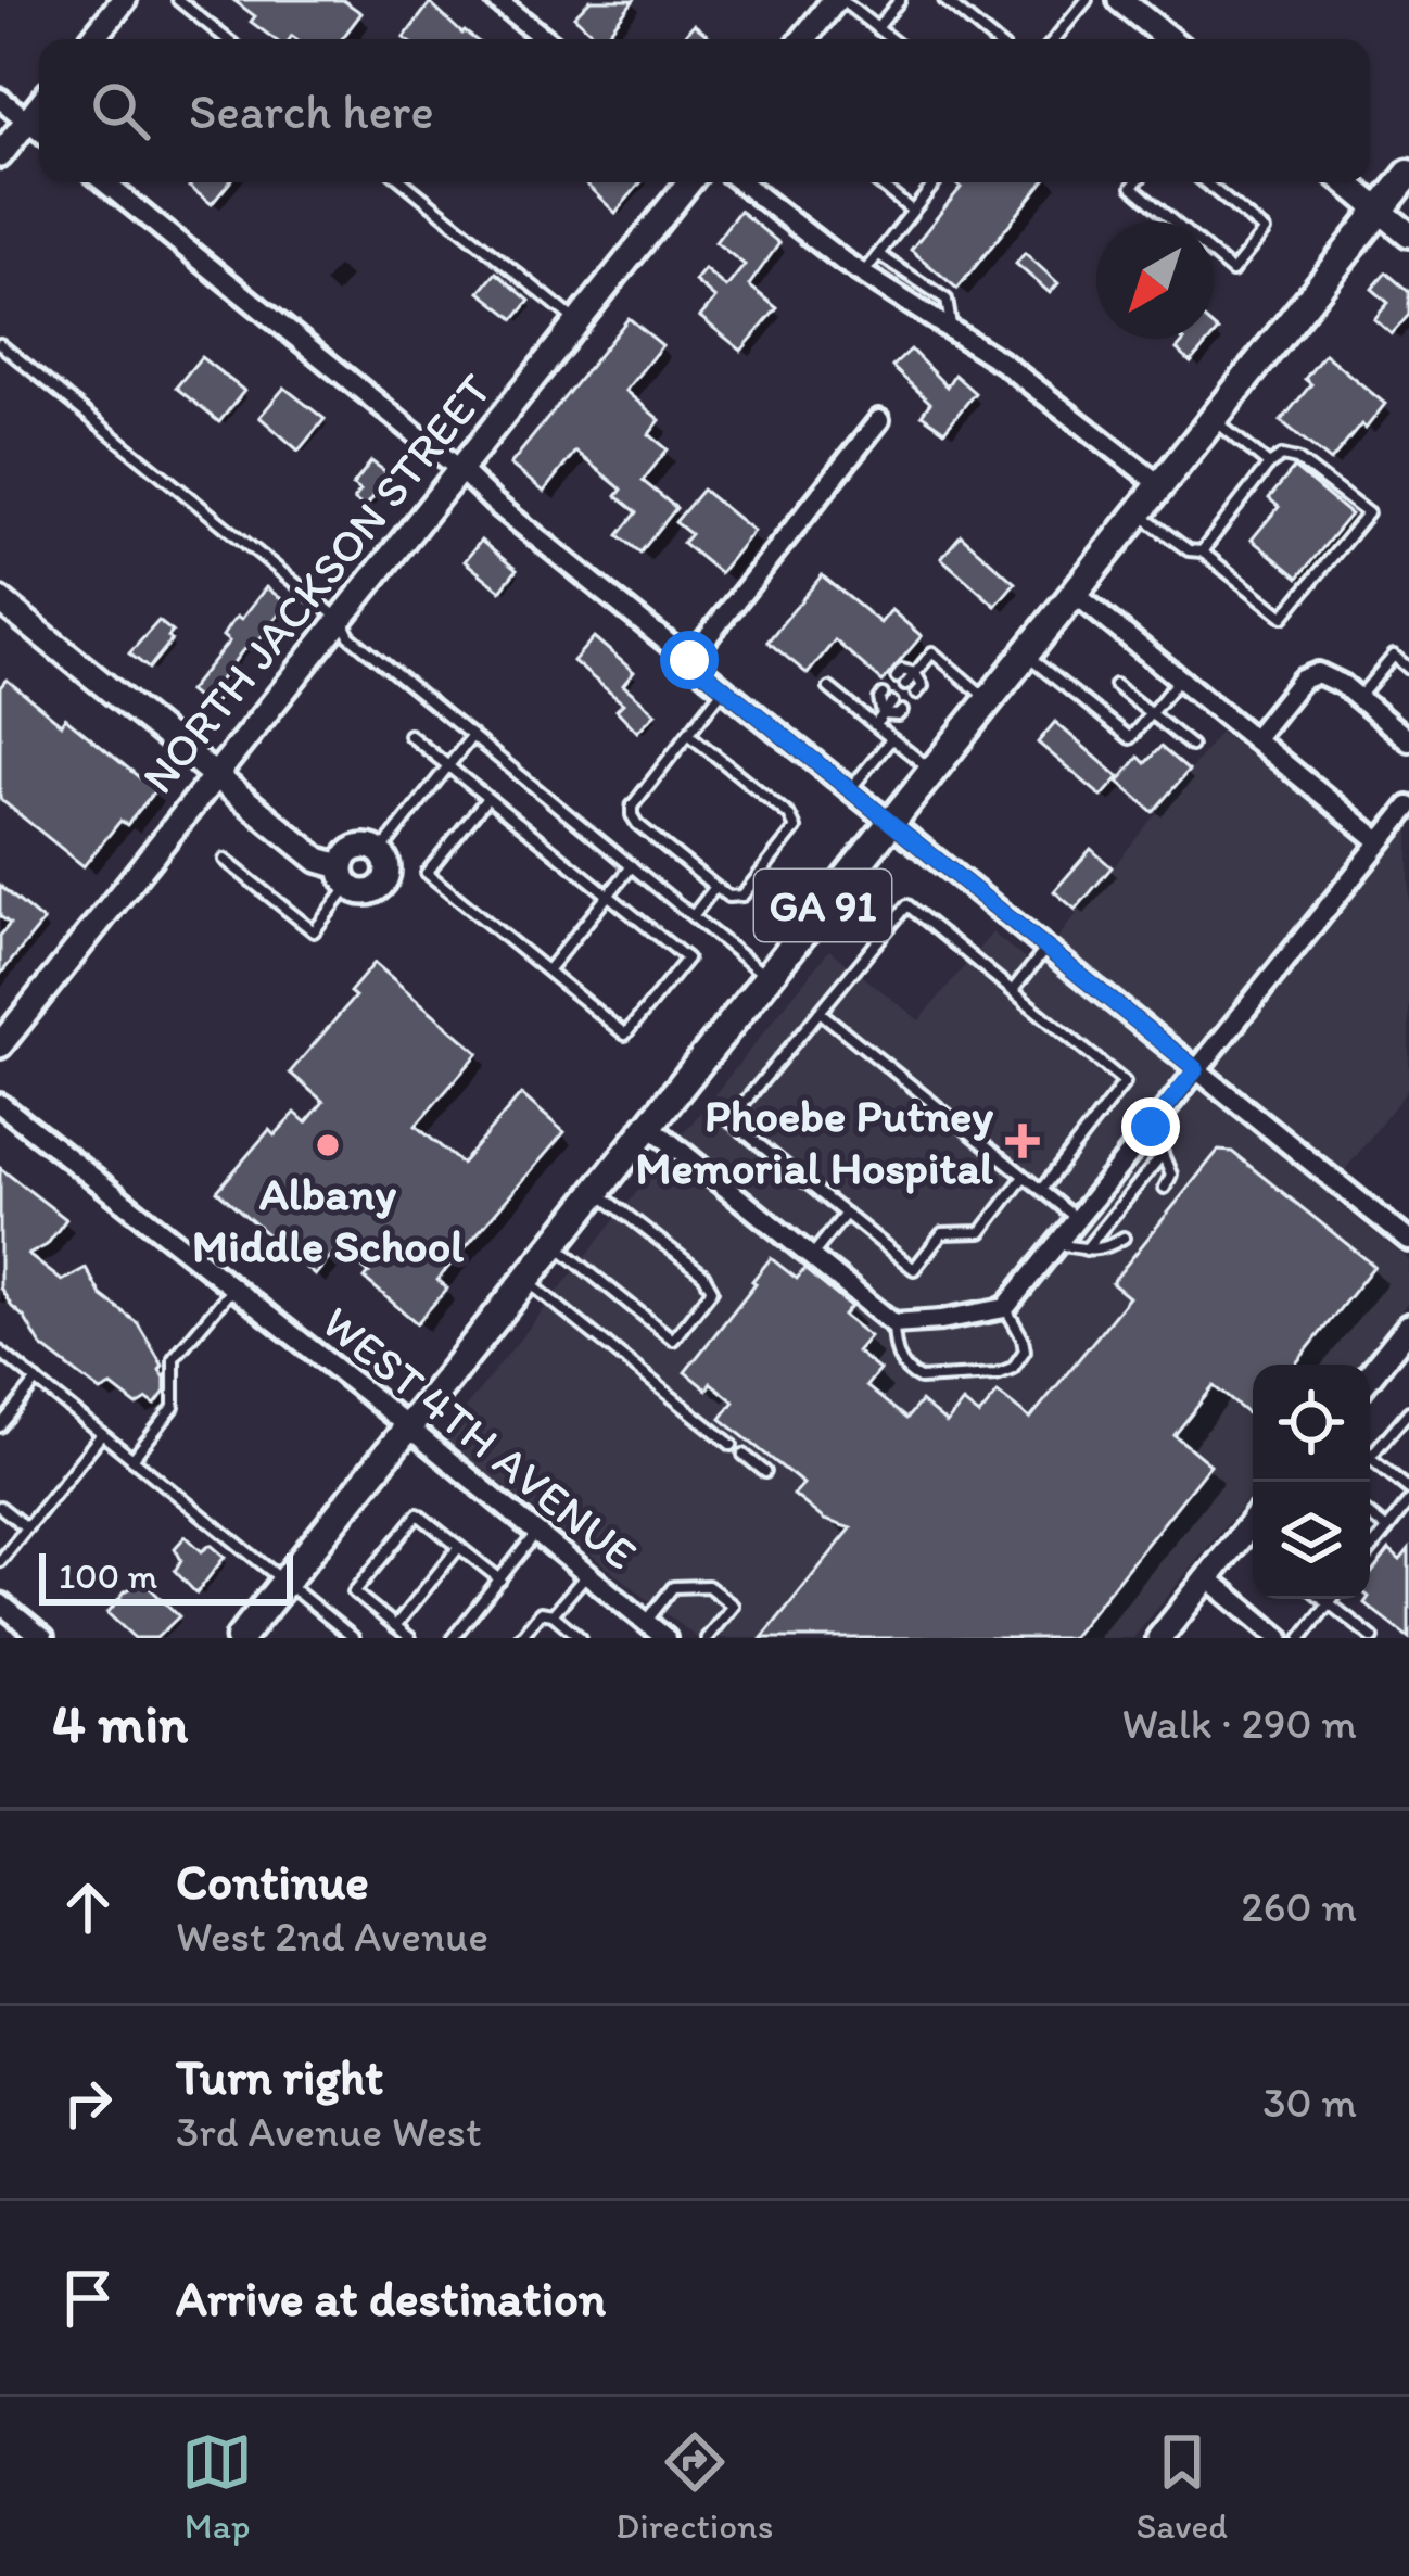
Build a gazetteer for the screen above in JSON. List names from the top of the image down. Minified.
{"streets":{"main road":["GA 91"],"street":["NORTH JACKSON STREET","WEST 4TH AVENUE"]},"crossings":[["GA 91","WEST 4TH AVENUE"]],"places":{"health":["Phoebe Putney Memorial Hospital"],"other":["Albany Middle School"]},"scale_bar":"100 m","north":"bottom left","page":{"search":"Search here","scale":"100 m","heading":["4 min","Walk · 290 m"],"list":[["Continue","West 2nd Avenue","260 m"],["Turn right","3rd Avenue West","30 m"],"Arrive at destination"],"nav":["Map","Directions","Saved"]}}
